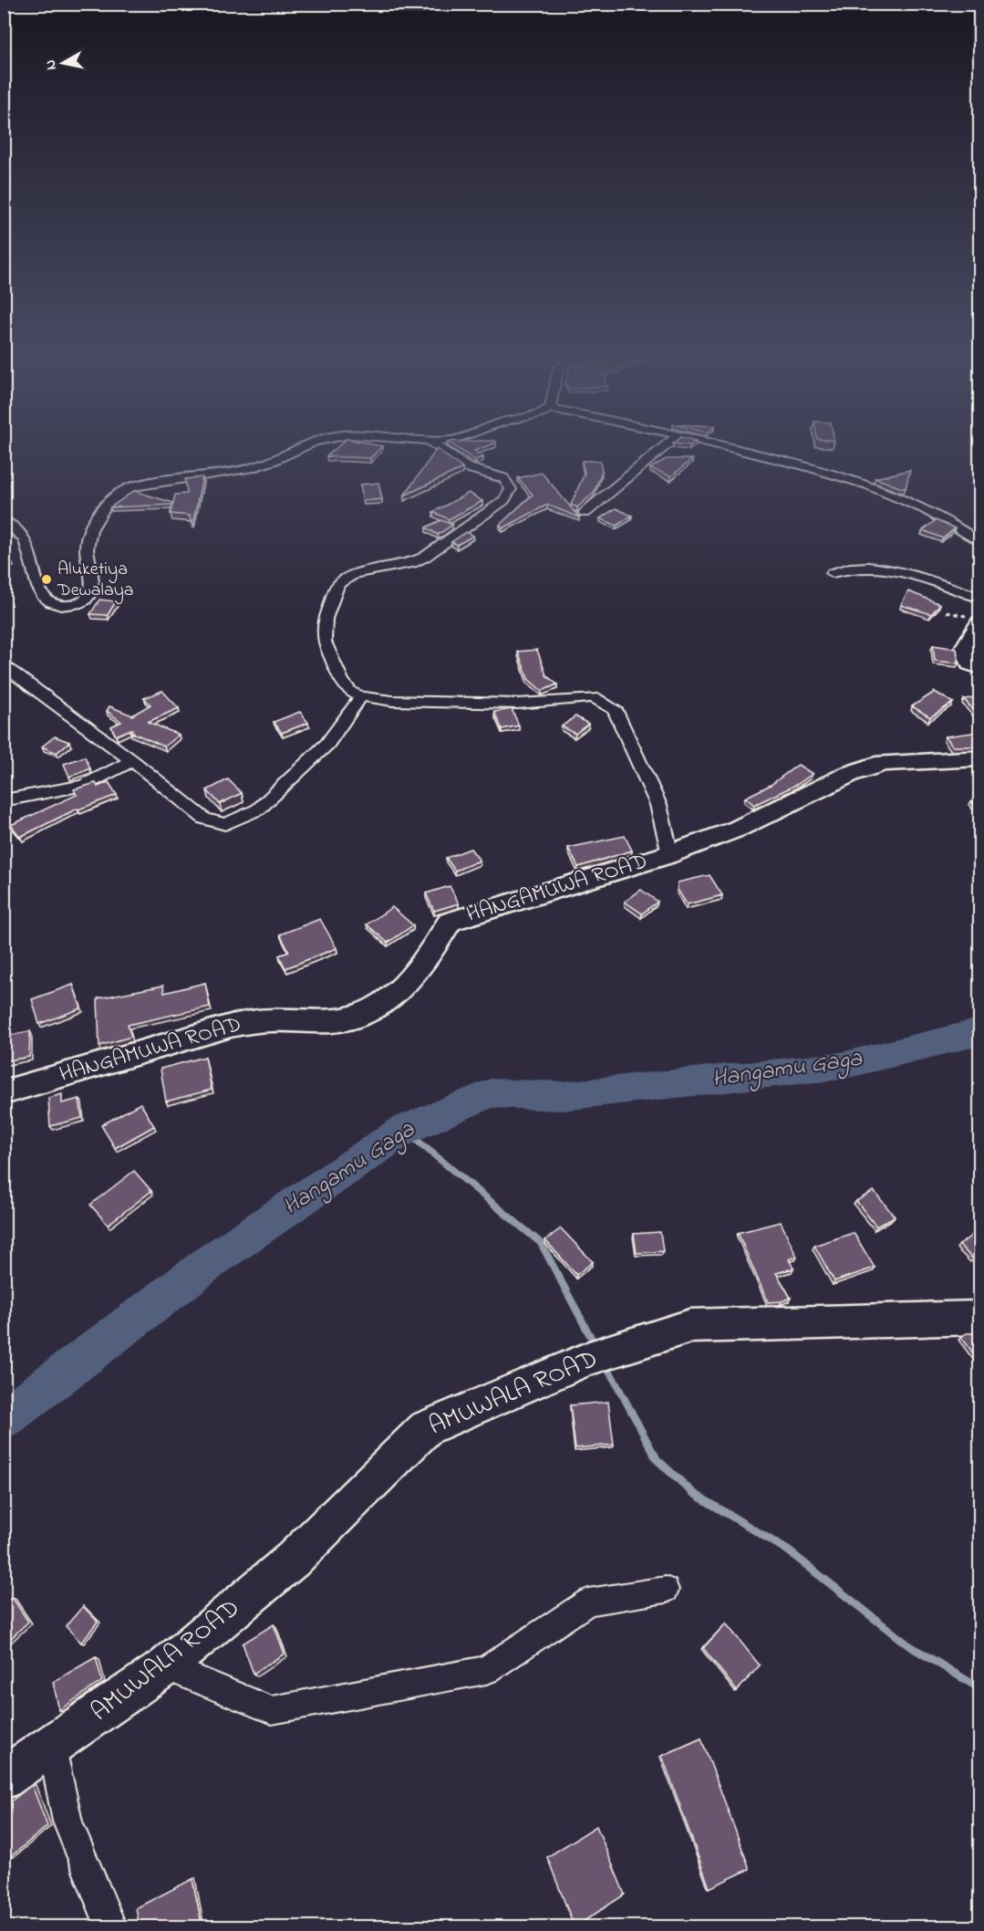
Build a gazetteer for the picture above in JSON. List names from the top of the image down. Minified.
{"streets":{"street":["HANGAMUWA ROAD","AMUWALA ROAD"]},"water":["Hangamu Gaga"],"places":["Aluketiya Dewalaya"],"north":"left"}
